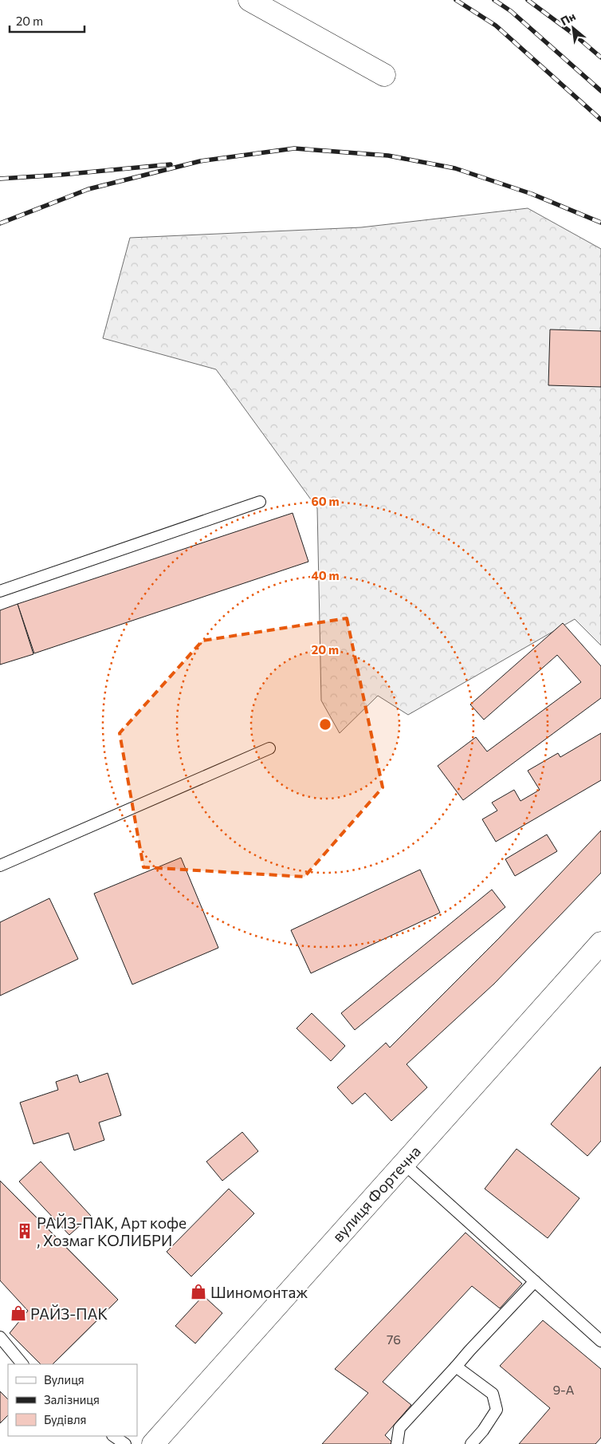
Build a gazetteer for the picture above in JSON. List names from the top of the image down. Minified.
{"streets":{"street":["вулиця Фортечна"]},"places":{"building":["РАЙЗ-ПАК, Арт кофе , Хозмаг КОЛИБРИ"],"shop":["Шиномонтаж","РАЙЗ-ПАК"]},"house_numbers":["76","9-А"],"legend":["Вулиця","Залізниця","Будівля"],"scale_bar":"20 m","north":"top left","rings":["60 m","40 m","20 m"]}
